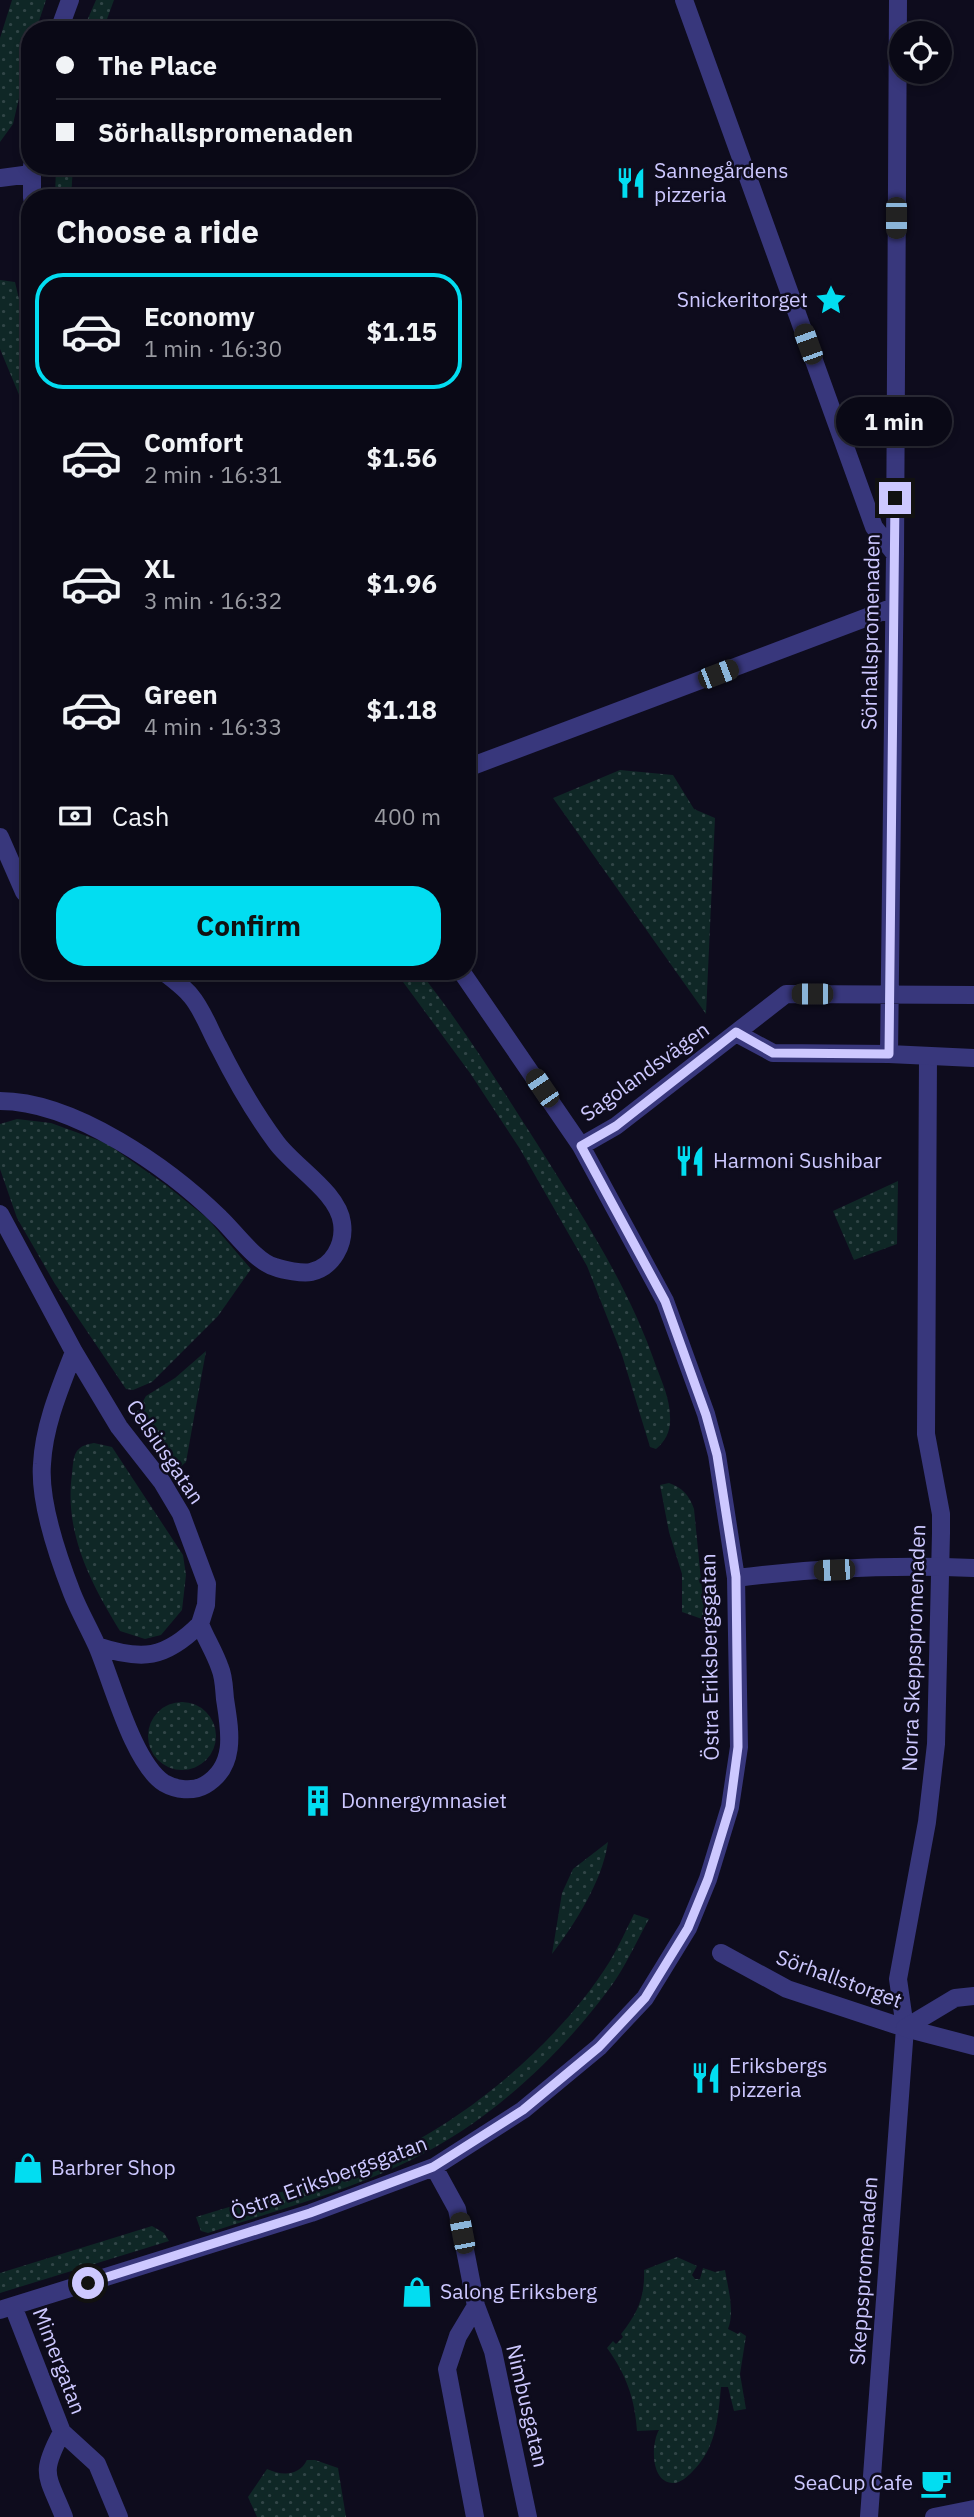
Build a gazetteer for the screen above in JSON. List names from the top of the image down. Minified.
{"streets":{"street":["Sörhallspromenaden","Sagolandsvägen","Celsiusgatan","Norra Skeppspromenaden","Östra Eriksbergsgatan","Sörhallstorget","Skeppspromenaden","Mimergatan","Nimbusgatan"]},"crossings":[["Sörhallspromenaden","Sagolandsvägen"],["Sagolandsvägen","Norra Skeppspromenaden"],["Sagolandsvägen","Östra Eriksbergsgatan"],["Norra Skeppspromenaden","Sörhallstorget"],["Norra Skeppspromenaden","Skeppspromenaden"],["Östra Eriksbergsgatan","Mimergatan"],["Östra Eriksbergsgatan","Nimbusgatan"],["Sörhallstorget","Skeppspromenaden"]],"places":{"restaurant":["Sannegårdens pizzeria","Harmoni Sushibar","Eriksbergs pizzeria"],"place":["Snickeritorget"],"building":["Donnergymnasiet"],"shop":["Barbrer Shop","Salong Eriksberg"],"cafe":["SeaCup Cafe"]},"page":{"banner":["The Place","Sörhallspromenaden"],"heading":"Choose a ride","list":[{"name":"Economy","note":"1 min · 16:30","value":"$1.15"},{"name":"Comfort","note":"2 min · 16:31","value":"$1.56"},{"name":"XL","note":"3 min · 16:32","value":"$1.96"},{"name":"Green","note":"4 min · 16:33","value":"$1.18"}],"bubble":"1 min","pay":["Cash","400 m"],"buttons":"Confirm"}}
